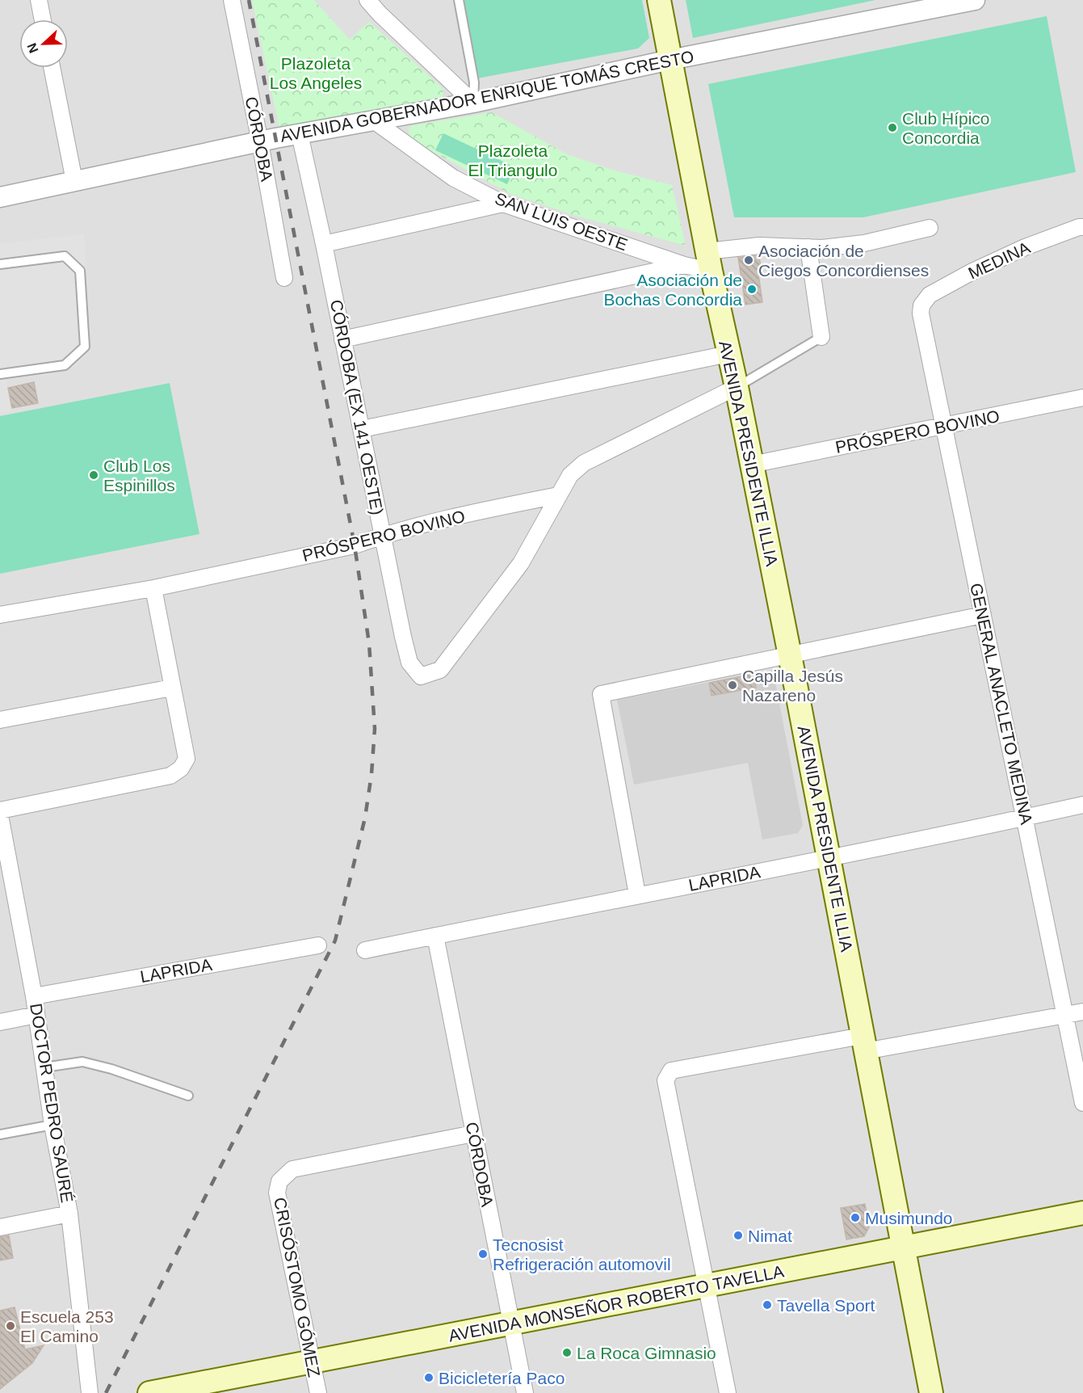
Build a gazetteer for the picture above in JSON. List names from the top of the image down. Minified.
{"streets":{"main road":["AVENIDA PRESIDENTE ILLIA","AVENIDA MONSEÑOR ROBERTO TAVELLA"],"street":["AVENIDA GOBERNADOR ENRIQUE TOMÁS CRESTO","CÓRDOBA","SAN LUIS OESTE","MEDINA","CÓRDOBA (EX 141 OESTE)","PRÓSPERO BOVINO","GENERAL ANACLETO MEDINA","LAPRIDA","DOCTOR PEDRO SAURÉ","CRISÓSTOMO GÓMEZ"]},"crossings":[["AVENIDA GOBERNADOR ENRIQUE TOMÁS CRESTO","CÓRDOBA"],["AVENIDA GOBERNADOR ENRIQUE TOMÁS CRESTO","SAN LUIS OESTE"],["AVENIDA GOBERNADOR ENRIQUE TOMÁS CRESTO","CÓRDOBA (EX 141 OESTE)"],["AVENIDA GOBERNADOR ENRIQUE TOMÁS CRESTO","AVENIDA PRESIDENTE ILLIA"],["CÓRDOBA","LAPRIDA"],["CÓRDOBA","CRISÓSTOMO GÓMEZ"],["CÓRDOBA","AVENIDA MONSEÑOR ROBERTO TAVELLA"],["SAN LUIS OESTE","AVENIDA PRESIDENTE ILLIA"],["MEDINA","GENERAL ANACLETO MEDINA"],["CÓRDOBA (EX 141 OESTE)","PRÓSPERO BOVINO"],["PRÓSPERO BOVINO","AVENIDA PRESIDENTE ILLIA"],["PRÓSPERO BOVINO","GENERAL ANACLETO MEDINA"],["AVENIDA PRESIDENTE ILLIA","LAPRIDA"],["AVENIDA PRESIDENTE ILLIA","AVENIDA MONSEÑOR ROBERTO TAVELLA"],["GENERAL ANACLETO MEDINA","LAPRIDA"],["LAPRIDA","DOCTOR PEDRO SAURÉ"],["CRISÓSTOMO GÓMEZ","AVENIDA MONSEÑOR ROBERTO TAVELLA"]],"parks":["Plazoleta Los Angeles","Plazoleta El Triangulo"],"places":["Club Hípico Concordia","Asociación de Ciegos Concordienses","Asociación de Bochas Concordia","Club Los Espinillos","Capilla Jesús Nazareno","Musimundo","Nimat","Tecnosist Refrigeración automovil","Tavella Sport","Escuela 253 El Camino","La Roca Gimnasio","Bicicletería Paco"],"north":"left"}
